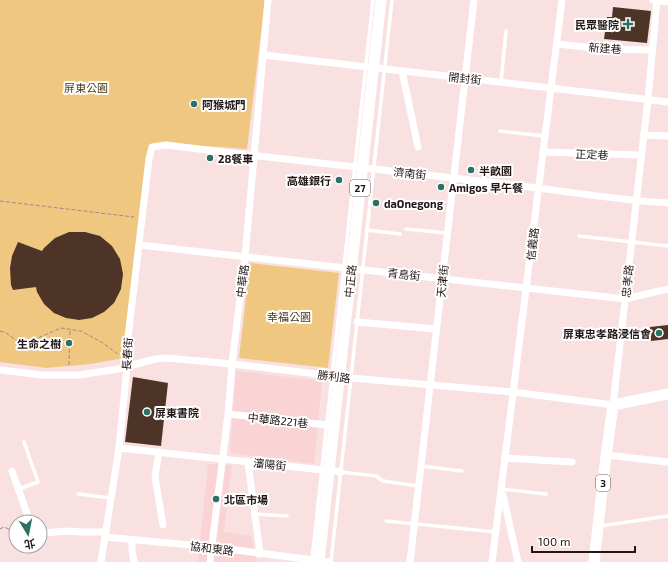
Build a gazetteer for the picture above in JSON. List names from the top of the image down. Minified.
{"streets":{"main road":["27","中正路","忠孝路","勝利路","3"],"street":["新建巷","開封街","正定巷","濟南街","信義路","青島街","中華路","天津街","長春街","中華路221巷","瀋陽街","協和東路"]},"crossings":[["新建巷","信義路"],["新建巷","忠孝路"],["開封街","信義路"],["開封街","中華路"],["開封街","中正路"],["開封街","天津街"],["開封街","忠孝路"],["正定巷","信義路"],["正定巷","忠孝路"],["濟南街","信義路"],["濟南街","中華路"],["濟南街","中正路"],["濟南街","天津街"],["濟南街","忠孝路"],["濟南街","長春街"],["信義路","青島街"],["信義路","勝利路"],["青島街","中華路"],["青島街","中正路"],["青島街","天津街"],["青島街","忠孝路"],["青島街","長春街"],["中華路","勝利路"],["中華路","中華路221巷"],["中華路","瀋陽街"],["中華路","協和東路"],["中正路","勝利路"],["中正路","中華路221巷"],["中正路","瀋陽街"],["中正路","協和東路"],["天津街","勝利路"],["天津街","瀋陽街"],["忠孝路","勝利路"],["長春街","勝利路"],["長春街","瀋陽街"],["長春街","協和東路"]],"parks":["屏東公園","幸福公園"],"places":{"health":["民眾醫院"],"other":["阿猴城門","28餐車","半畝園","高雄銀行","Amigos 早午餐","daOnegong","屏東忠孝路浸信會","生命之樹","屏東書院","北區市場"]},"scale_bar":"100 m","north":"bottom"}
